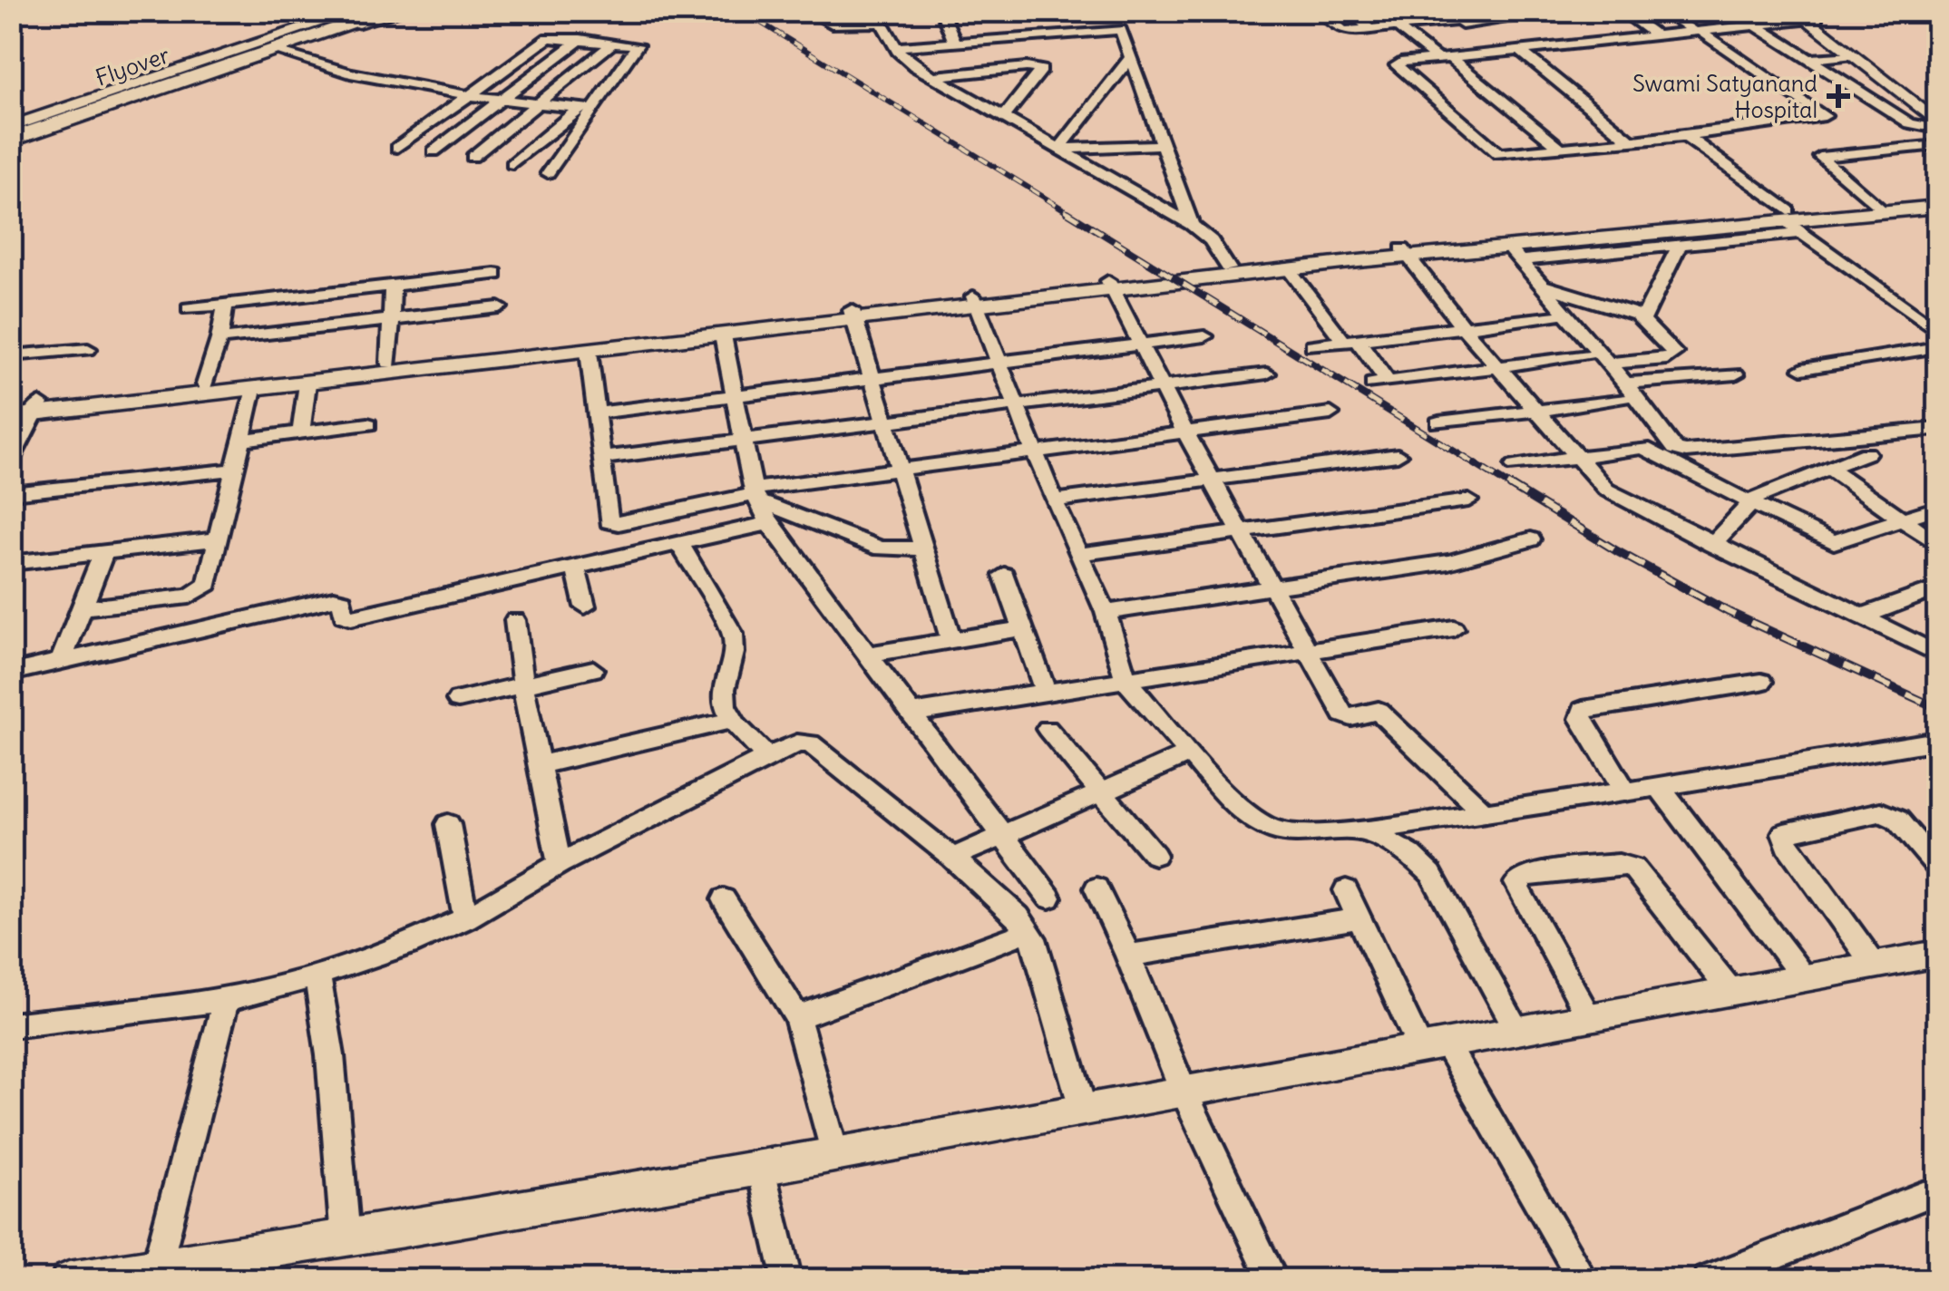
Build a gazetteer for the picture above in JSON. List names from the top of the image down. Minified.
{"streets":{"highway":["Flyover"]},"places":{"health":["Swami Satyanand Hospital"]}}
